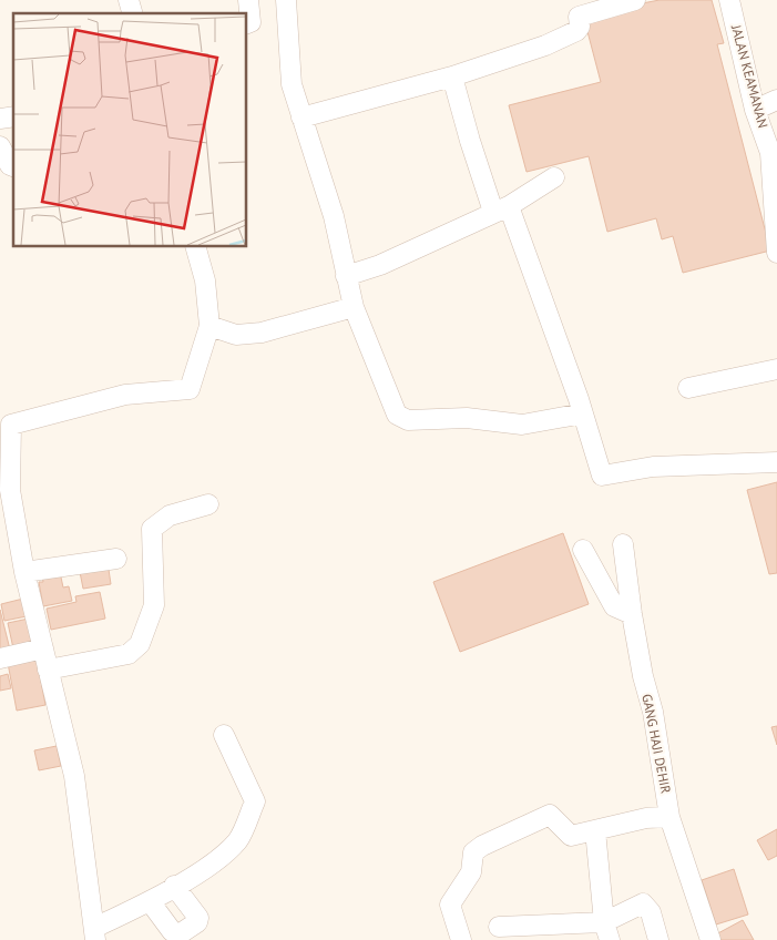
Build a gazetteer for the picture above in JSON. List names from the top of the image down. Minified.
{"streets":{"street":["JALAN KEAMANAN","GANG HAJI DEHIR"]}}
